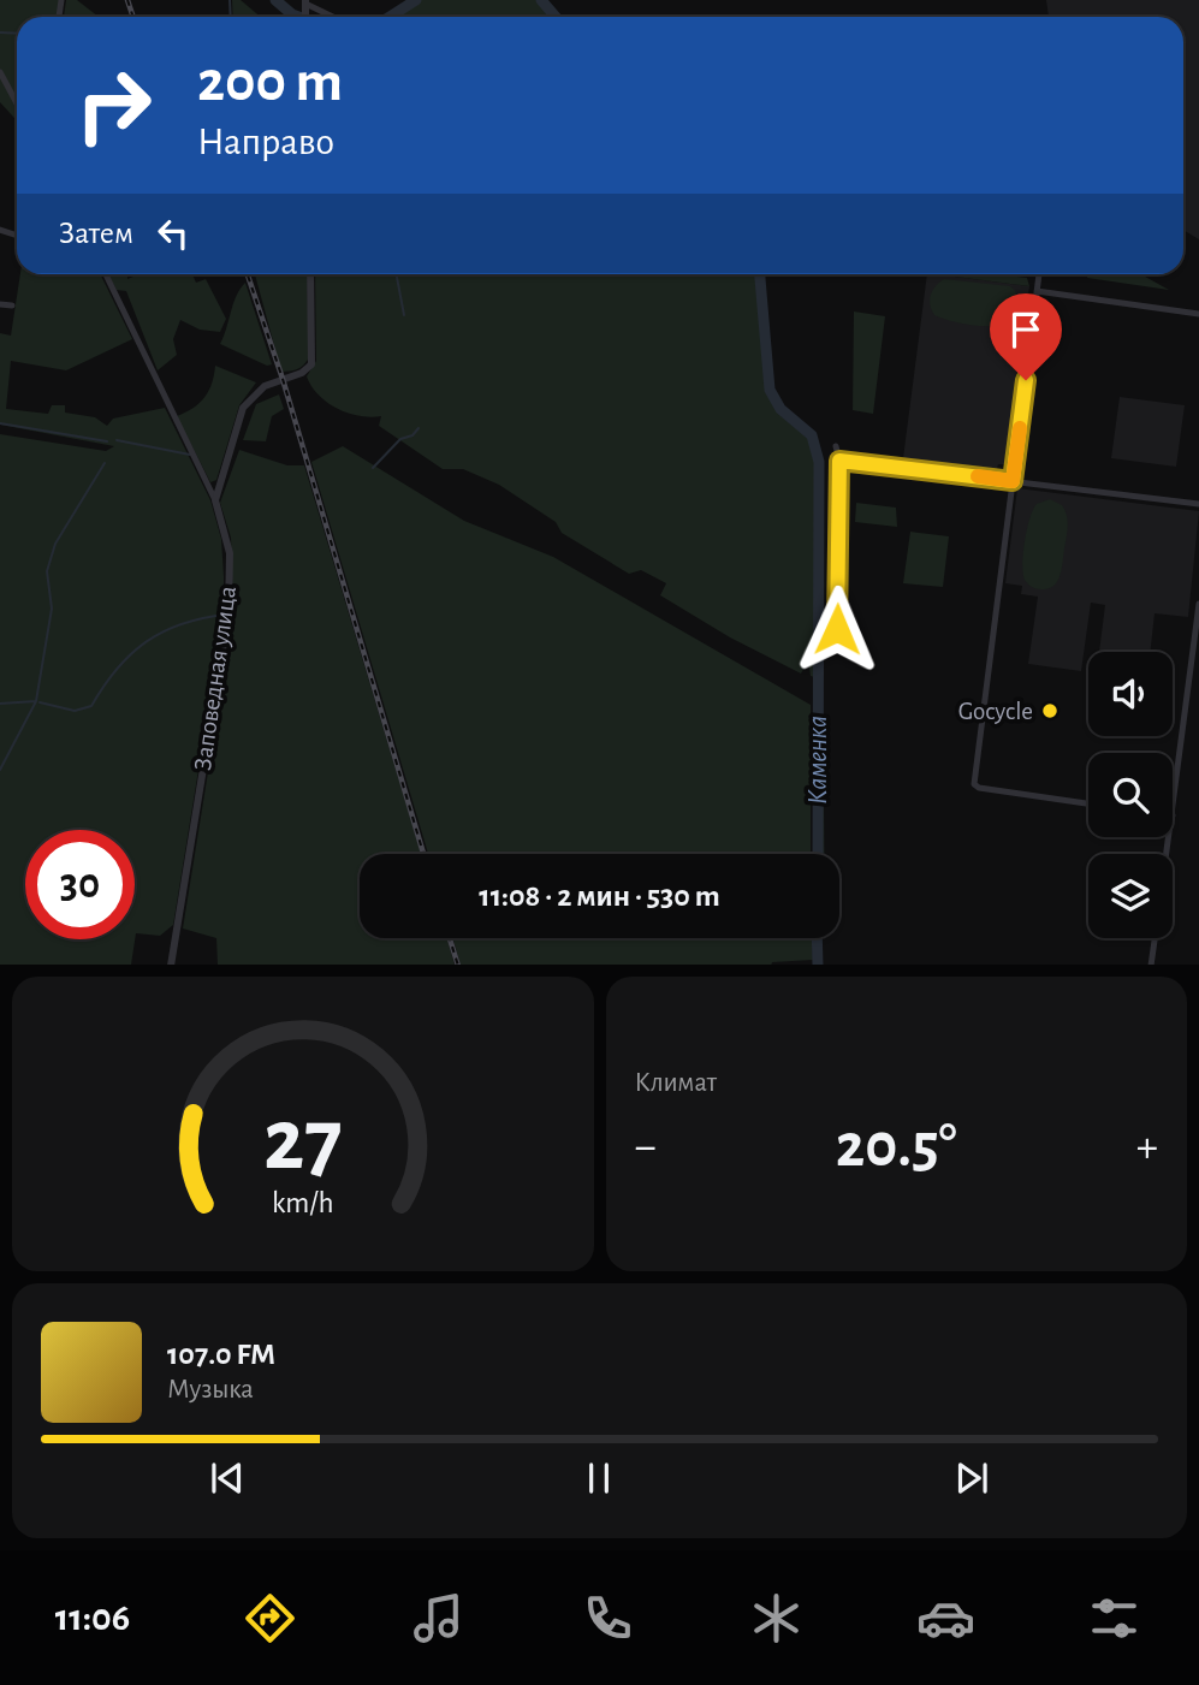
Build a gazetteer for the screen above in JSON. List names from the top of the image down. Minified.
{"streets":{"street":["Заповедная улица"]},"water":["Каменка"],"places":["Gocycle"],"page":{"turn":["200 m","Направо"],"then":"Затем","limit":"30","trip":"11:08 · 2 мин · 530 m","tile":"Климат","heat":["−","20.5°","+"],"song":["107.0 FM","Музыка"],"tabs":"11:06","gauge":["27","km/h"]}}
